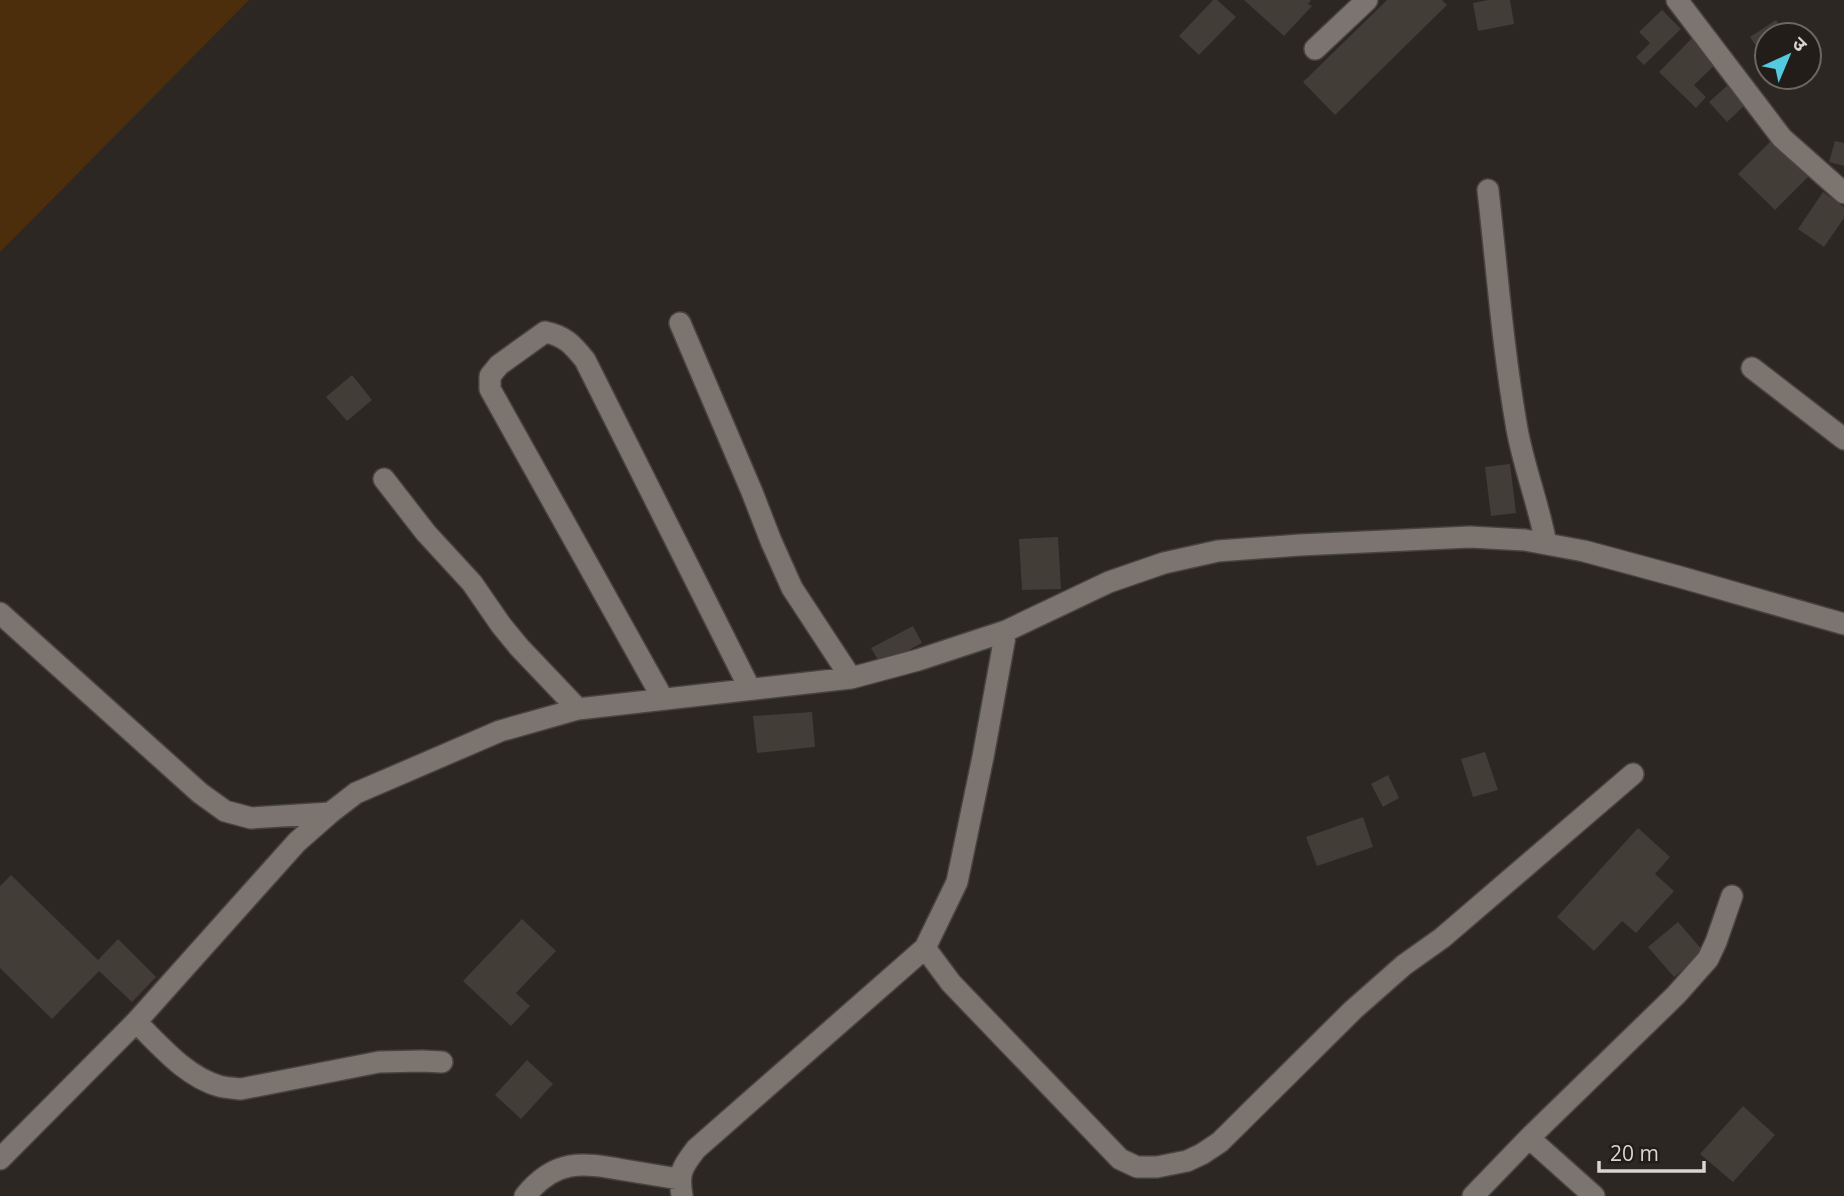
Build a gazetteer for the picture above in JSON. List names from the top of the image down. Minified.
{"scale_bar":"20 m","north":"top right"}
